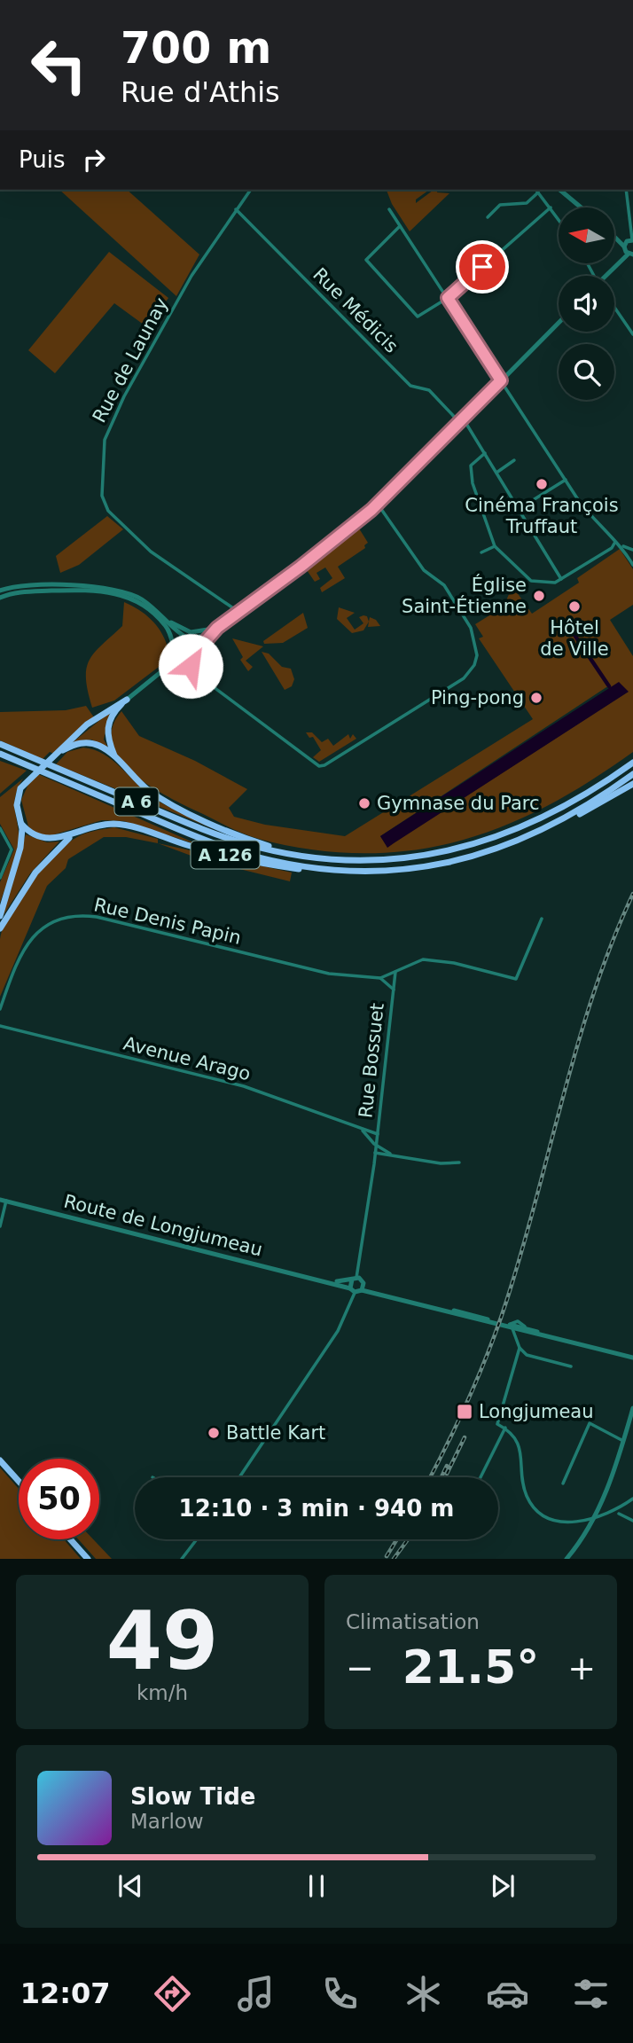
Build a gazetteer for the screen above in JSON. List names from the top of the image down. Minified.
{"streets":{"highway":["A 6","A 126"],"street":["Rue Médicis","Rue de Launay","Rue Denis Papin","Avenue Arago","Rue Bossuet","Route de Longjumeau"]},"crossings":[["Rue Médicis","Rue de Launay"],["A 6","A 126"],["Rue Denis Papin","Rue Bossuet"],["Avenue Arago","Rue Bossuet"],["Rue Bossuet","Route de Longjumeau"]],"places":{"other":["Cinéma François Truffaut","Église Saint-Étienne","Hôtel de Ville","Ping-pong","Gymnase du Parc","Battle Kart"],"transit":["Longjumeau"]},"north":"left","page":{"turn":["700 m","Rue d'Athis"],"then":"Puis","limit":"50","trip":"12:10 · 3 min · 940 m","tile":[["49","km/h"],"Climatisation"],"heat":["−","21.5°","+"],"song":["Slow Tide","Marlow"],"tabs":"12:07"}}
